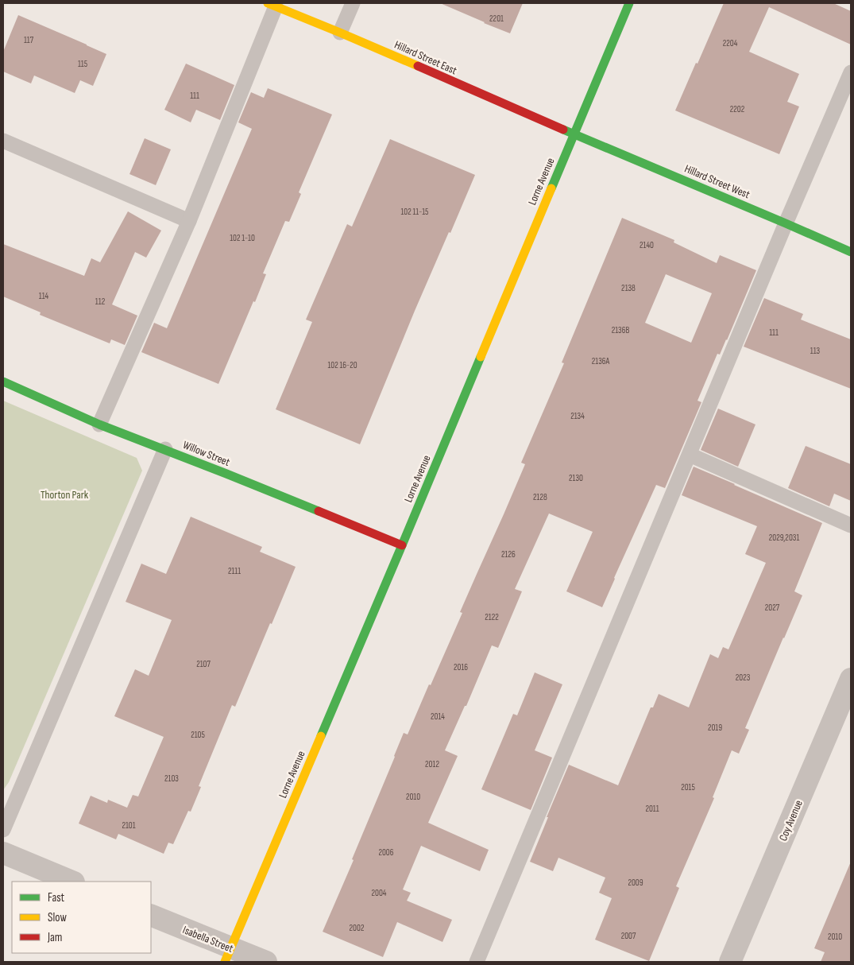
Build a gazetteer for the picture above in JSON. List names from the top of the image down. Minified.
{"streets":{"street":["Hillard Street East","Lorne Avenue","Hillard Street West","Willow Street","Coy Avenue","Isabella Street"]},"crossings":[["Hillard Street East","Lorne Avenue"],["Hillard Street East","Hillard Street West"],["Lorne Avenue","Hillard Street West"],["Lorne Avenue","Willow Street"],["Lorne Avenue","Isabella Street"]],"parks":["Thorton Park"],"house_numbers":["2201","117","2204","115","111","2202","102 11-15","102 1-10","2140","2138","114","112","2136B","111","113","2136A","102 16-20","2134","2130","2128","2029,2031","2126","2111","2027","2122","2107","2016","2023","2014","2019","2105","2012","2103","2015","2010","2011","2101","2006","2009","2004","2002","2007","2010"],"legend":["Fast","Slow","Jam"]}
